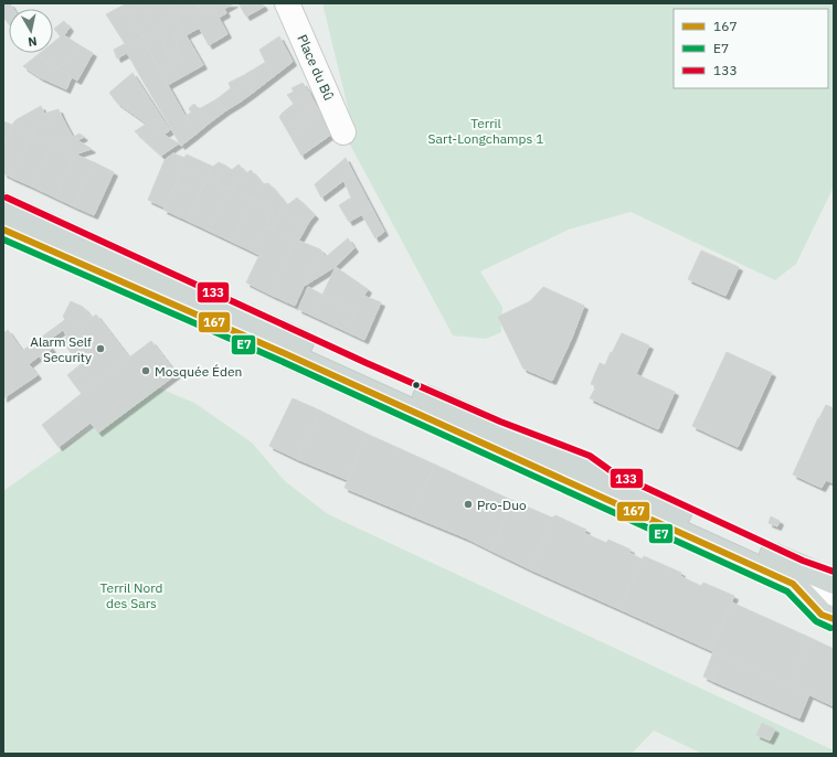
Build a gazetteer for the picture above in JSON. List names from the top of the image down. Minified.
{"streets":{"street":["Place du Bû"]},"parks":["Terril Sart-Longchamps 1","Terril Nord des Sars"],"places":["Alarm Self Security","Mosquée Éden","Pro-Duo"],"lines":["transit line 133","transit line 167","transit line E7"],"legend":["167","E7","133"],"north":"bottom"}
